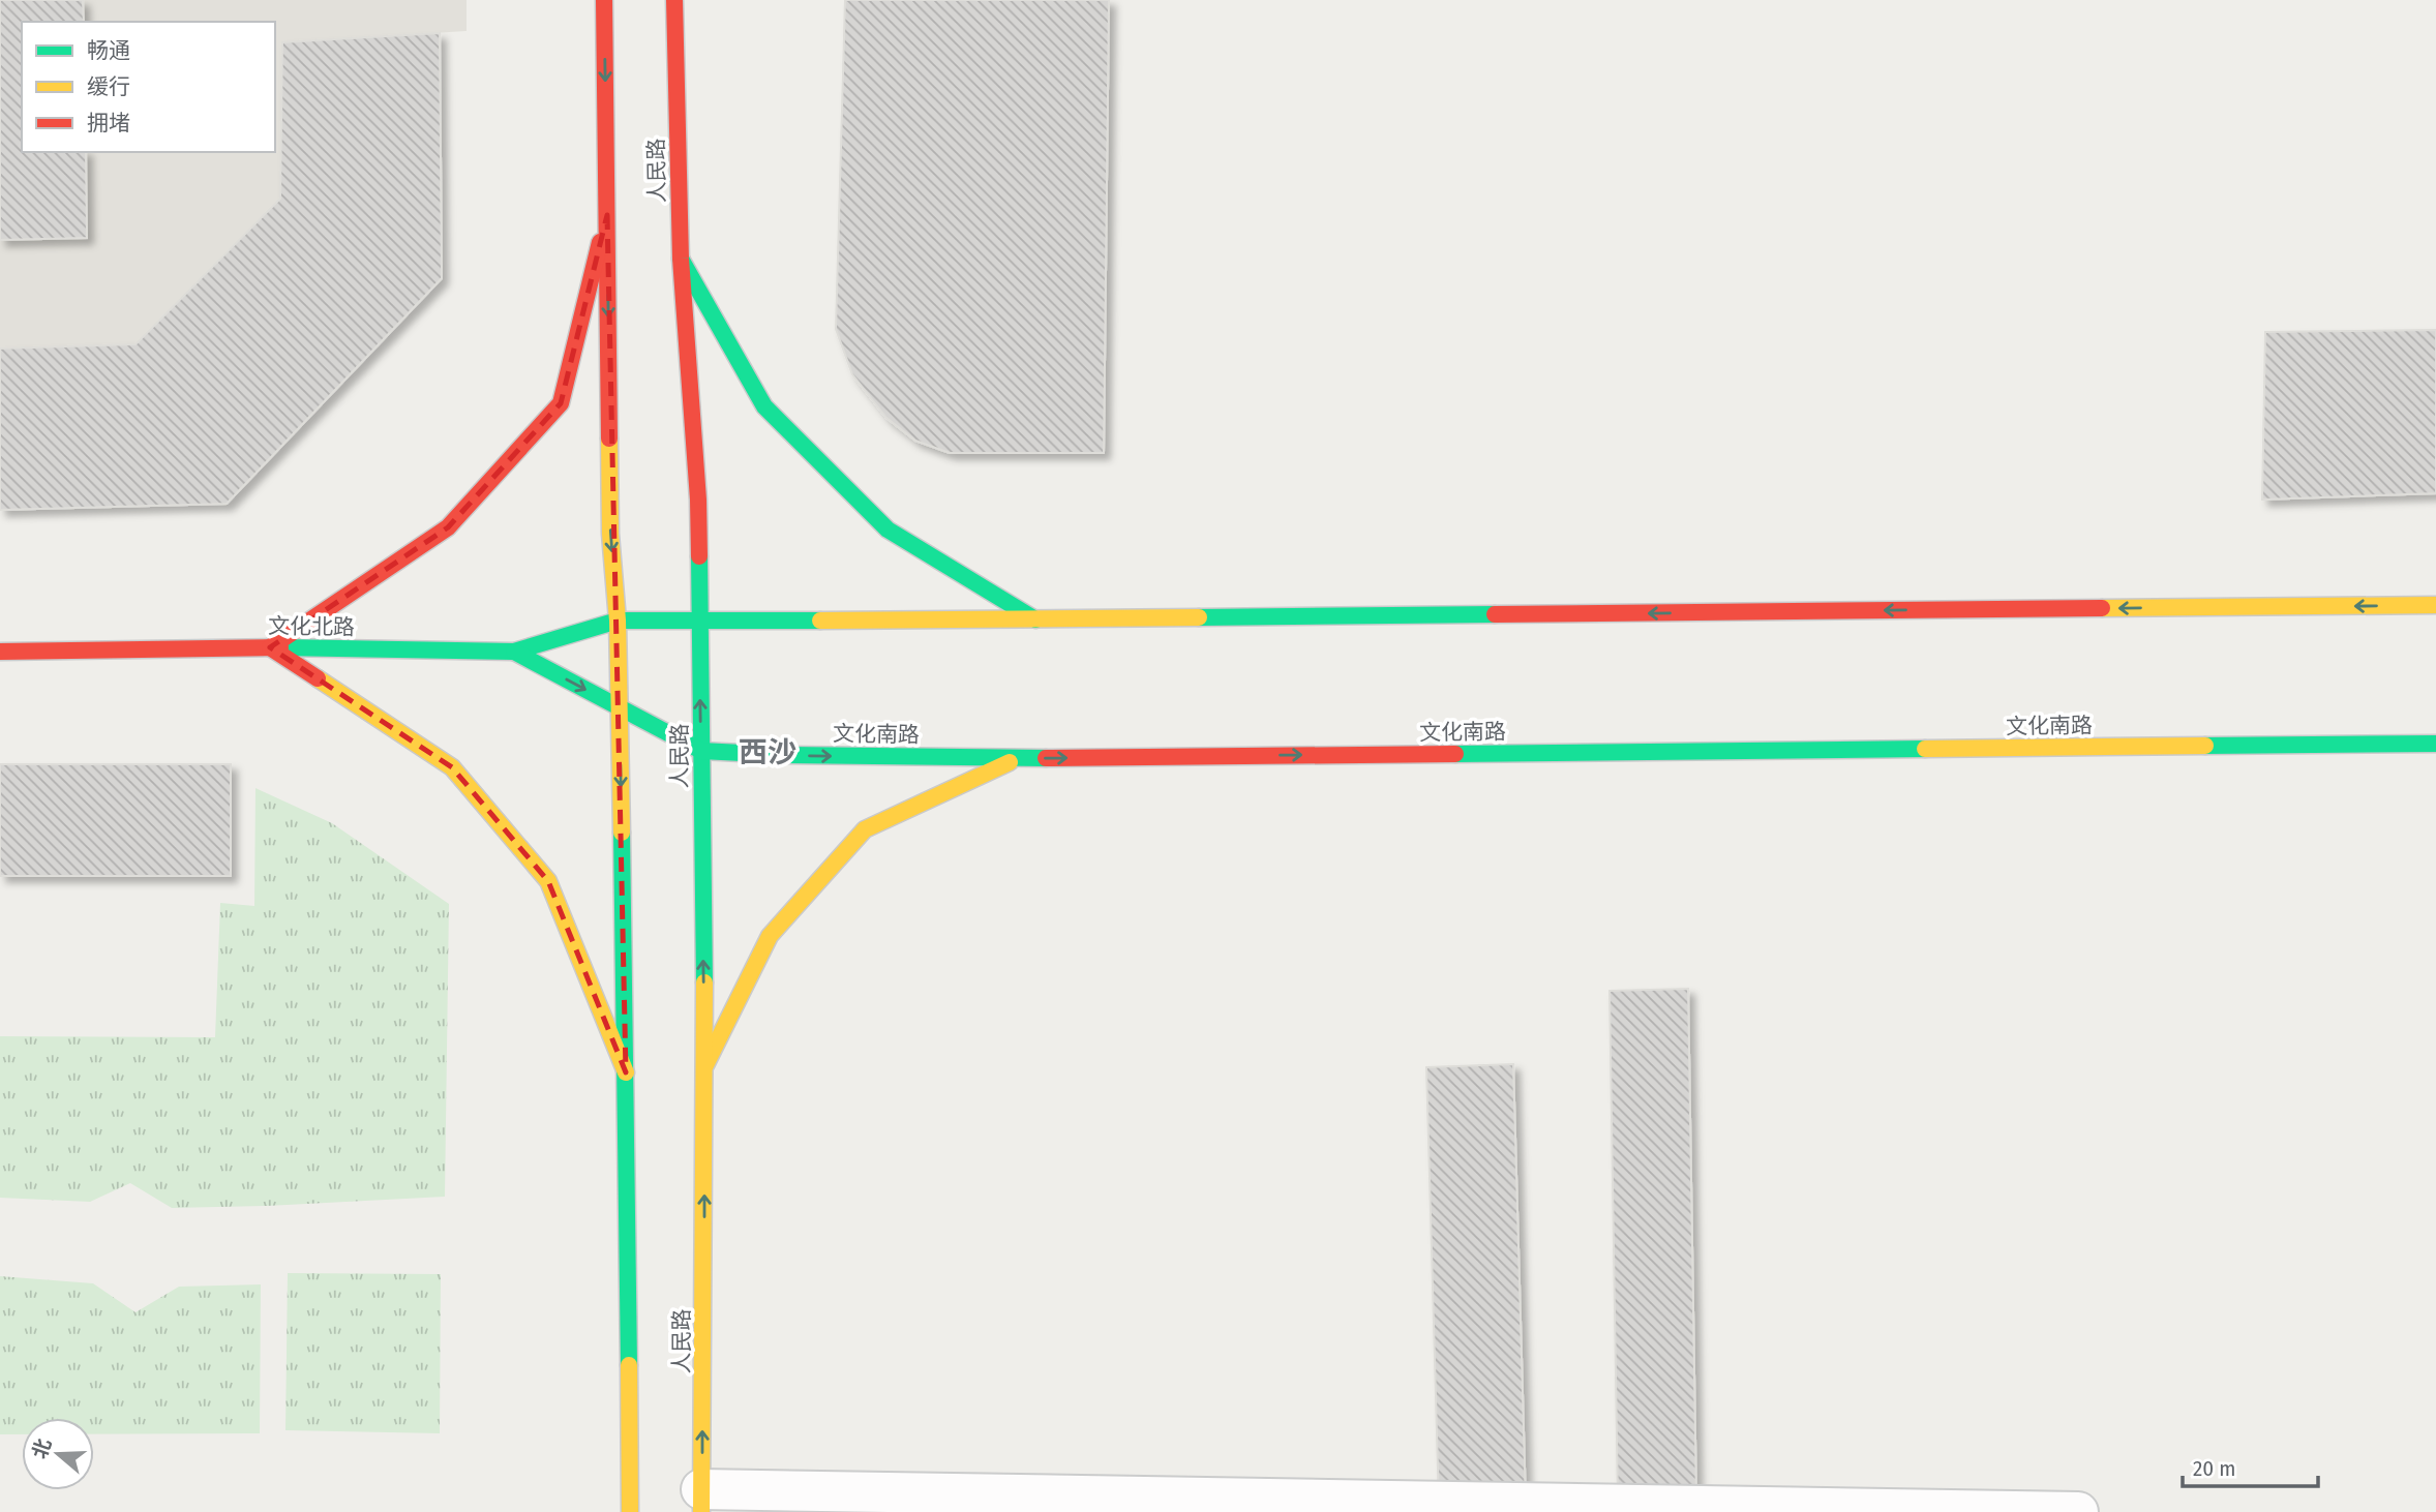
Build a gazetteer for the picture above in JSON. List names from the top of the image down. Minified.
{"streets":{"main road":["人民路","文化北路","文化南路"]},"crossings":[["人民路","文化南路"],["文化北路","文化南路"]],"districts":["西沙"],"legend":["畅通","缓行","拥堵"],"scale_bar":"20 m","north":"left"}
